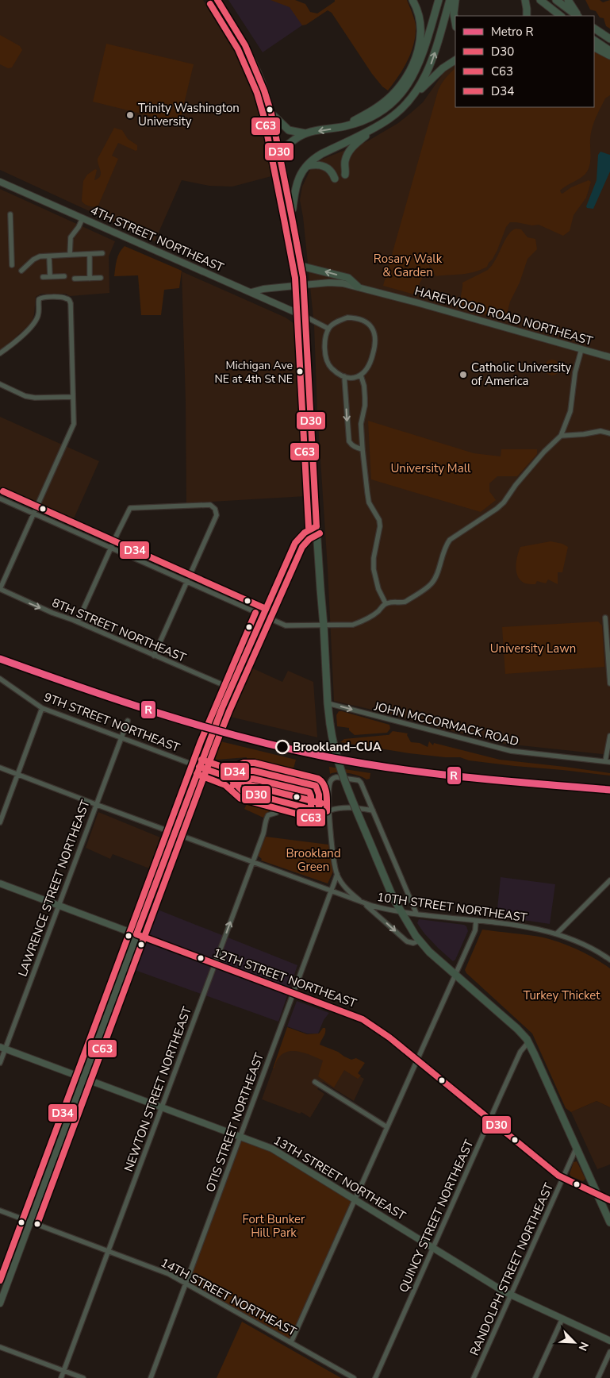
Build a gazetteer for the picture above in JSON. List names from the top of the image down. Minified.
{"streets":{"street":["4TH STREET NORTHEAST","HAREWOOD ROAD NORTHEAST","8TH STREET NORTHEAST","9TH STREET NORTHEAST","JOHN MCCORMACK ROAD","LAWRENCE STREET NORTHEAST","10TH STREET NORTHEAST","12TH STREET NORTHEAST","NEWTON STREET NORTHEAST","OTIS STREET NORTHEAST","13TH STREET NORTHEAST","QUINCY STREET NORTHEAST","RANDOLPH STREET NORTHEAST","14TH STREET NORTHEAST"]},"crossings":[["4TH STREET NORTHEAST","HAREWOOD ROAD NORTHEAST"],["9TH STREET NORTHEAST","LAWRENCE STREET NORTHEAST"],["LAWRENCE STREET NORTHEAST","10TH STREET NORTHEAST"],["LAWRENCE STREET NORTHEAST","12TH STREET NORTHEAST"],["LAWRENCE STREET NORTHEAST","13TH STREET NORTHEAST"],["10TH STREET NORTHEAST","NEWTON STREET NORTHEAST"],["10TH STREET NORTHEAST","OTIS STREET NORTHEAST"],["12TH STREET NORTHEAST","NEWTON STREET NORTHEAST"],["12TH STREET NORTHEAST","OTIS STREET NORTHEAST"],["12TH STREET NORTHEAST","QUINCY STREET NORTHEAST"],["12TH STREET NORTHEAST","RANDOLPH STREET NORTHEAST"],["NEWTON STREET NORTHEAST","13TH STREET NORTHEAST"],["NEWTON STREET NORTHEAST","14TH STREET NORTHEAST"],["OTIS STREET NORTHEAST","13TH STREET NORTHEAST"],["OTIS STREET NORTHEAST","14TH STREET NORTHEAST"],["13TH STREET NORTHEAST","QUINCY STREET NORTHEAST"],["13TH STREET NORTHEAST","RANDOLPH STREET NORTHEAST"]],"one_way":["JOHN MCCORMACK ROAD"],"parks":["Rosary Walk & Garden","University Mall","University Lawn","Brookland Green","Turkey Thicket","Fort Bunker Hill Park"],"places":["Trinity Washington University","Michigan Ave NE at 4th St NE","Catholic University of America","Brookland–CUA"],"lines":["transit line D30","transit line C63","transit line D34","metro line R"],"legend":["Metro R","D30","C63","D34"],"north":"bottom right"}
